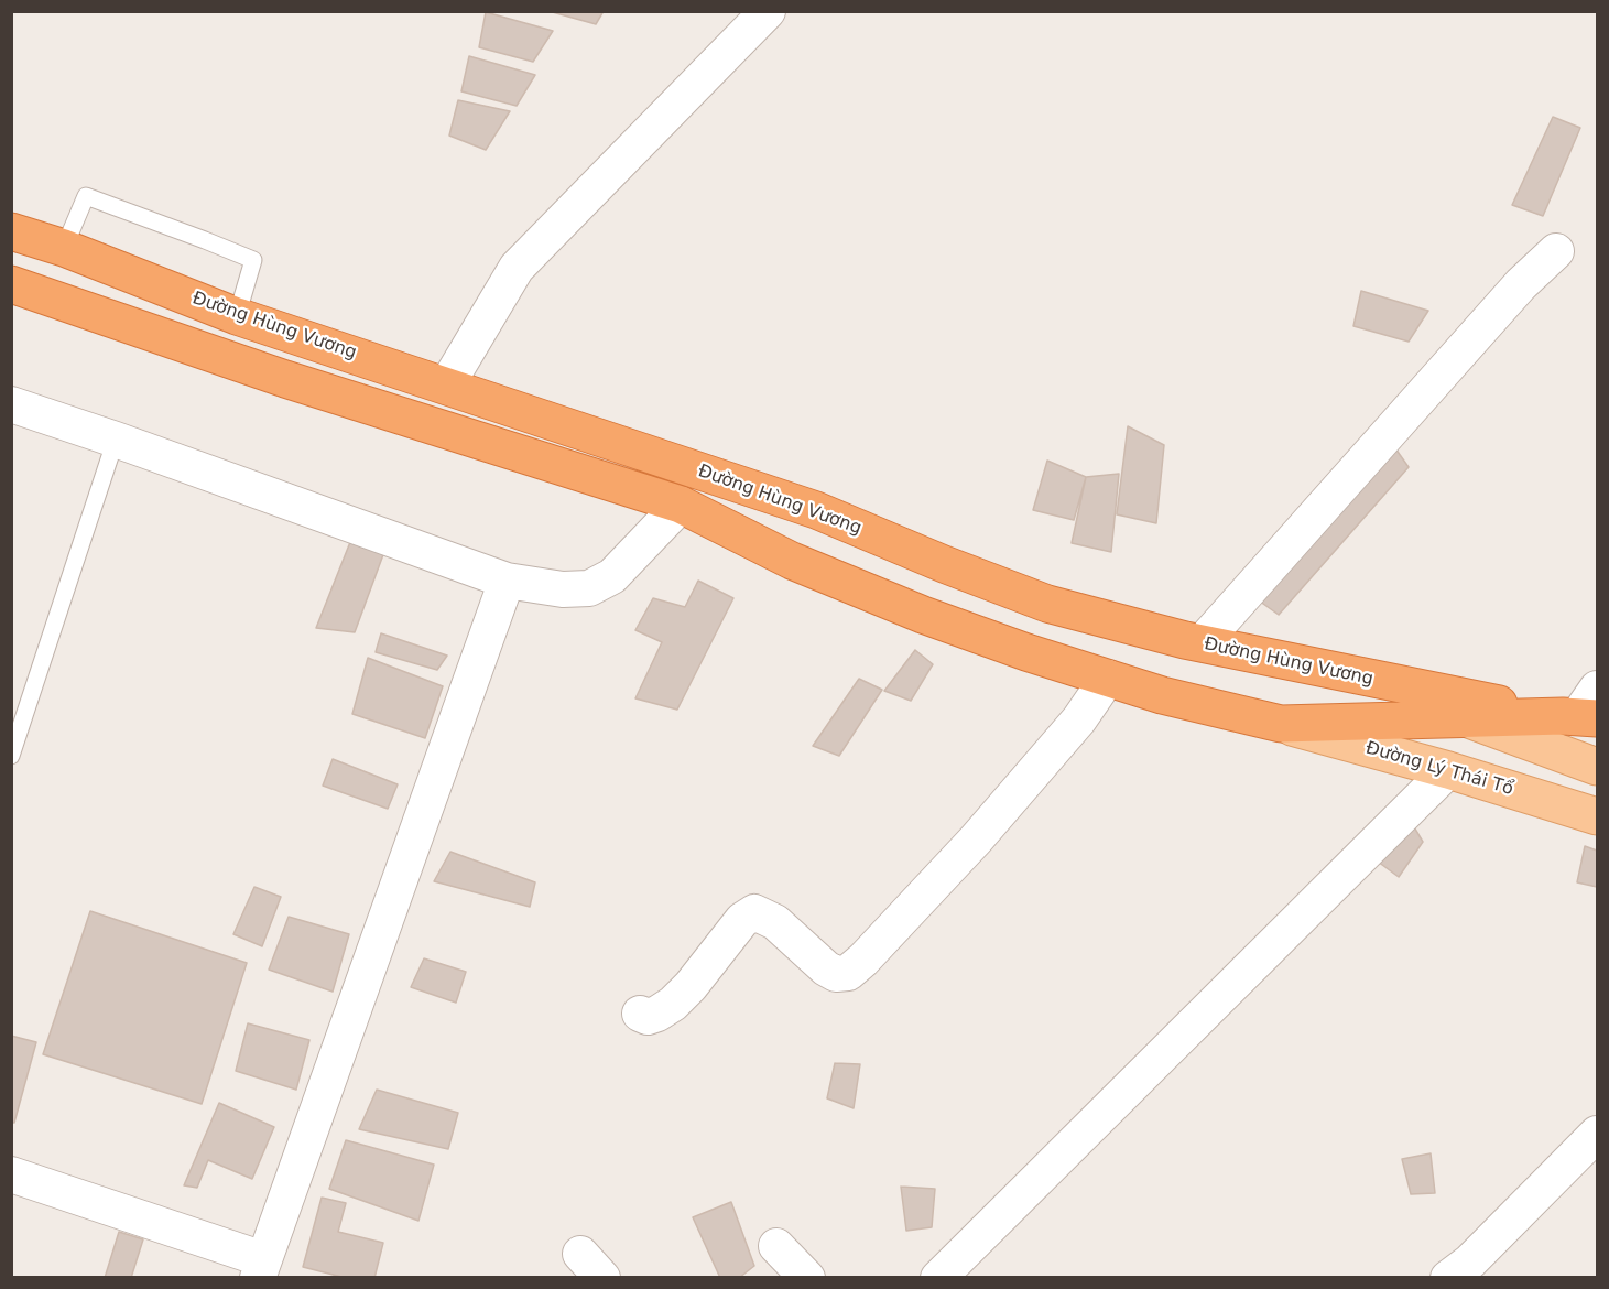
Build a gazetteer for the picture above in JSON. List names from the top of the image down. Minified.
{"streets":{"highway":["Đường Hùng Vương"],"main road":["Đường Lý Thái Tổ"]},"crossings":[["Đường Hùng Vương","Đường Lý Thái Tổ"]]}
